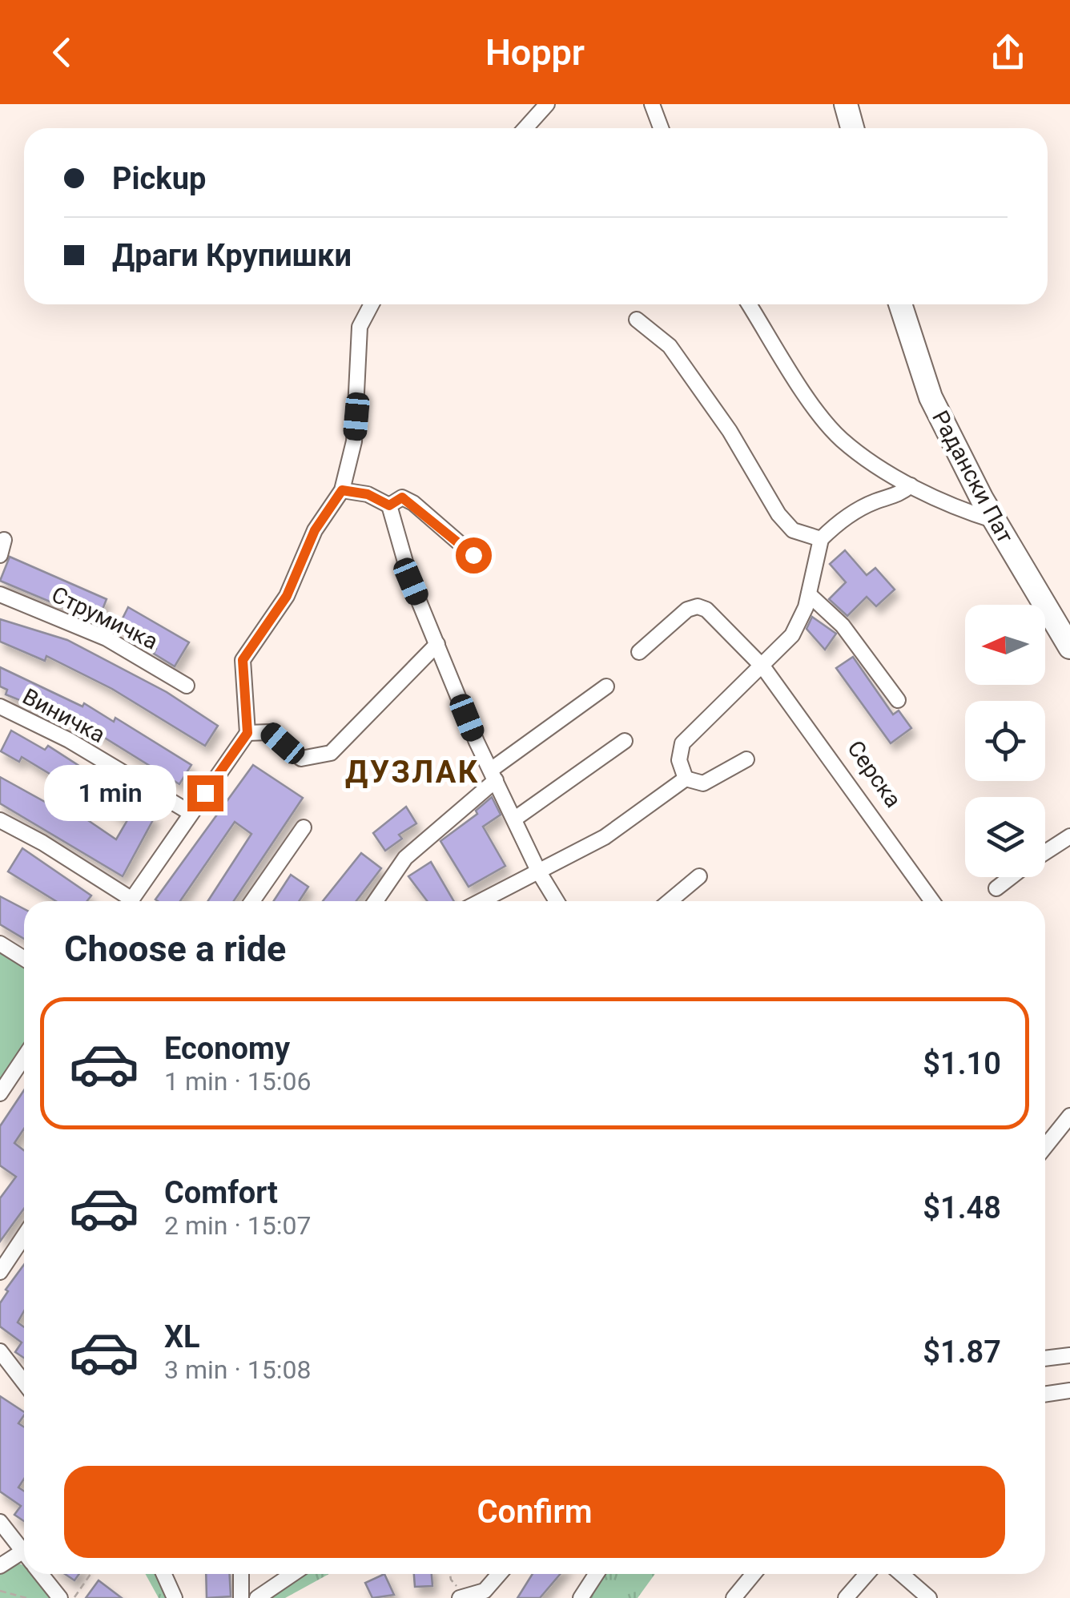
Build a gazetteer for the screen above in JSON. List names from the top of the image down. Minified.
{"streets":{"street":["Радански Пат","Струмичка","Виничка"]},"districts":["ДУЗЛАК"],"north":"left","page":{"header":"Hoppr","banner":["Pickup","Драги Крупишки"],"bubble":"1 min","heading":"Choose a ride","list":[{"name":"Economy","note":"1 min · 15:06","value":"$1.10"},{"name":"Comfort","note":"2 min · 15:07","value":"$1.48"},{"name":"XL","note":"3 min · 15:08","value":"$1.87"}],"buttons":"Confirm"}}
